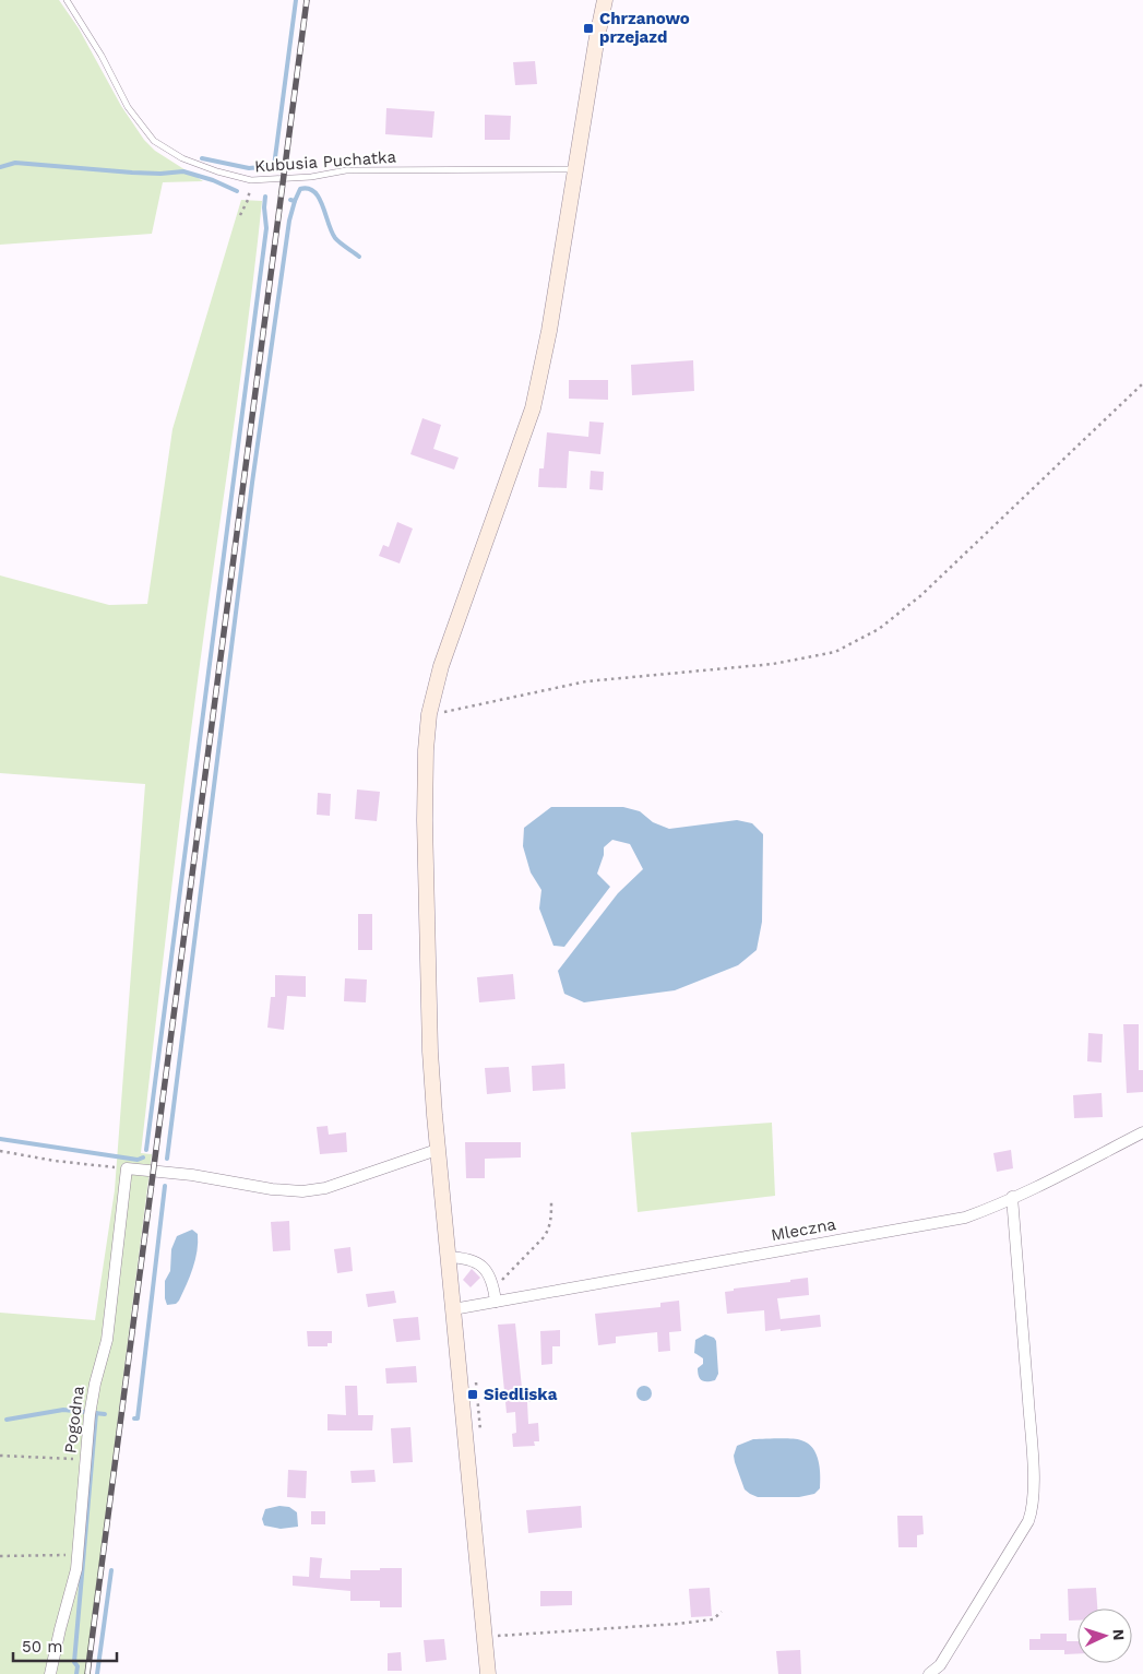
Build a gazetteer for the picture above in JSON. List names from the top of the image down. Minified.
{"streets":{"street":["Mleczna","Pogodna"],"lane":["Kubusia Puchatka"]},"places":{"transit":["Chrzanowo przejazd","Siedliska"]},"scale_bar":"50 m","north":"right"}
